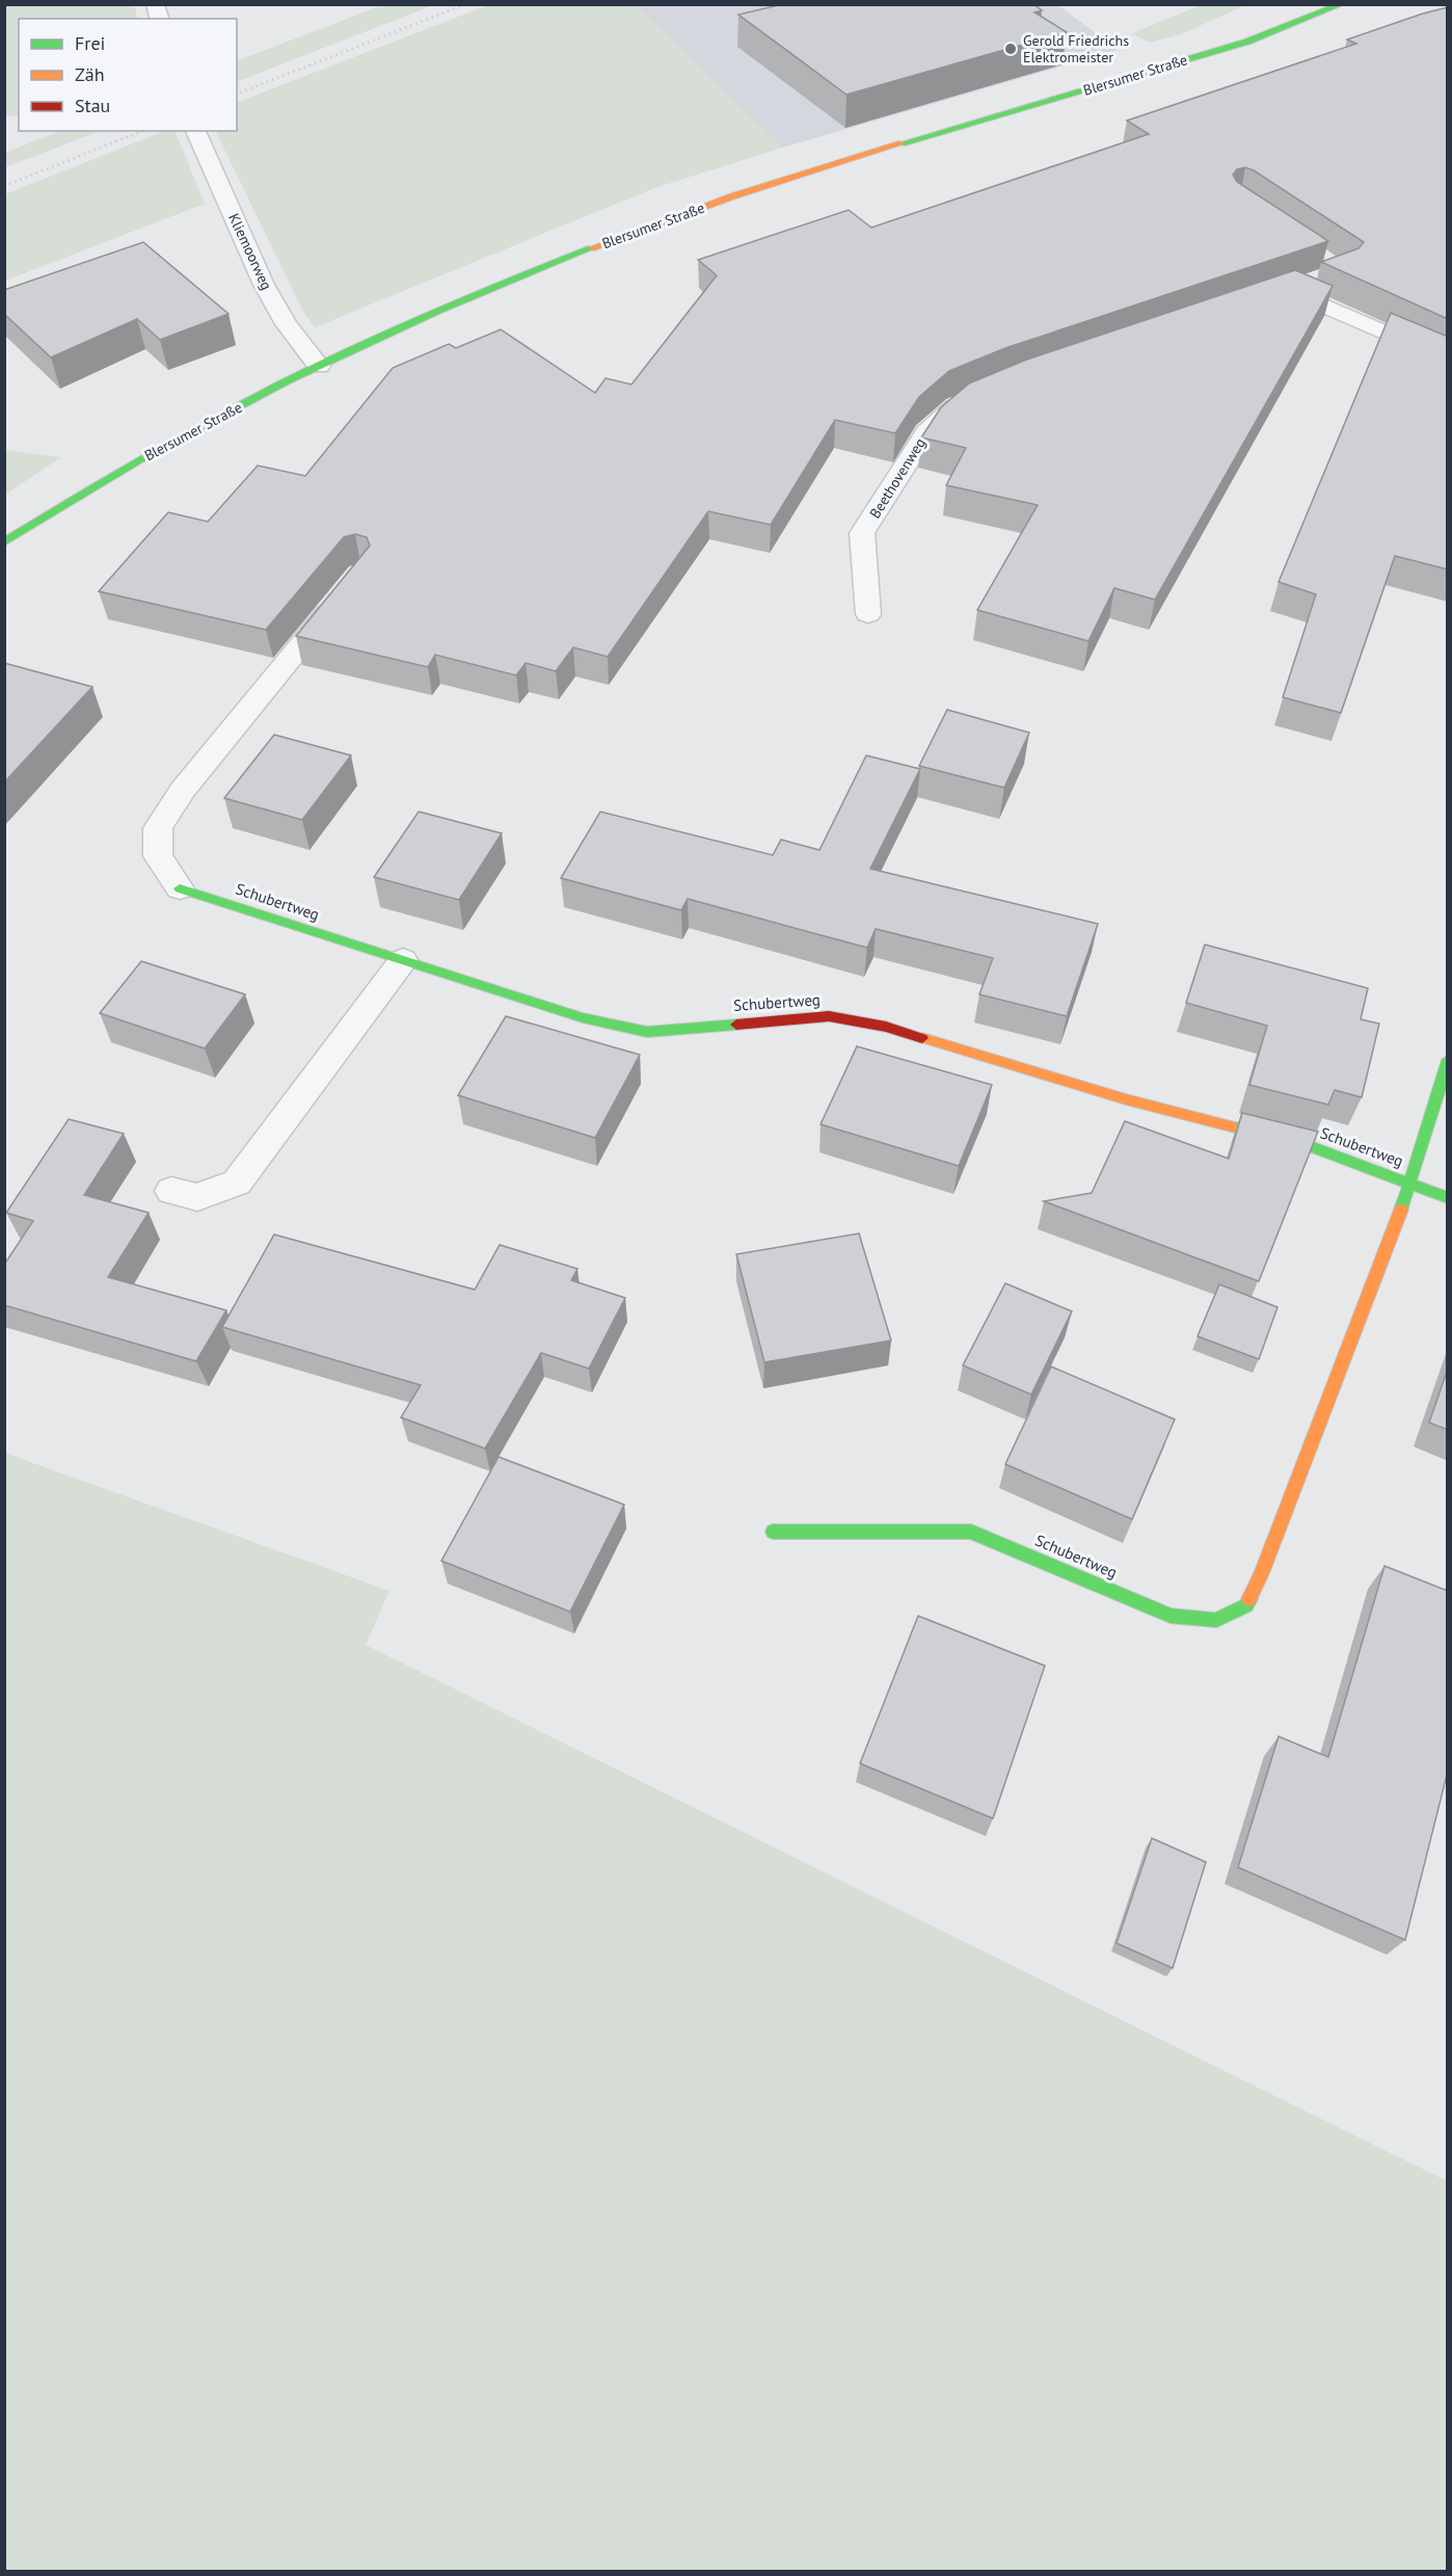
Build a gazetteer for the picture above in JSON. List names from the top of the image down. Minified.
{"streets":{"main road":["Blersumer Straße","Schubertweg"],"street":["Kliemoorweg","Beethovenweg"]},"crossings":[["Blersumer Straße","Kliemoorweg"]],"places":["Gerold Friedrichs Elektromeister"],"legend":["Frei","Zäh","Stau"]}
